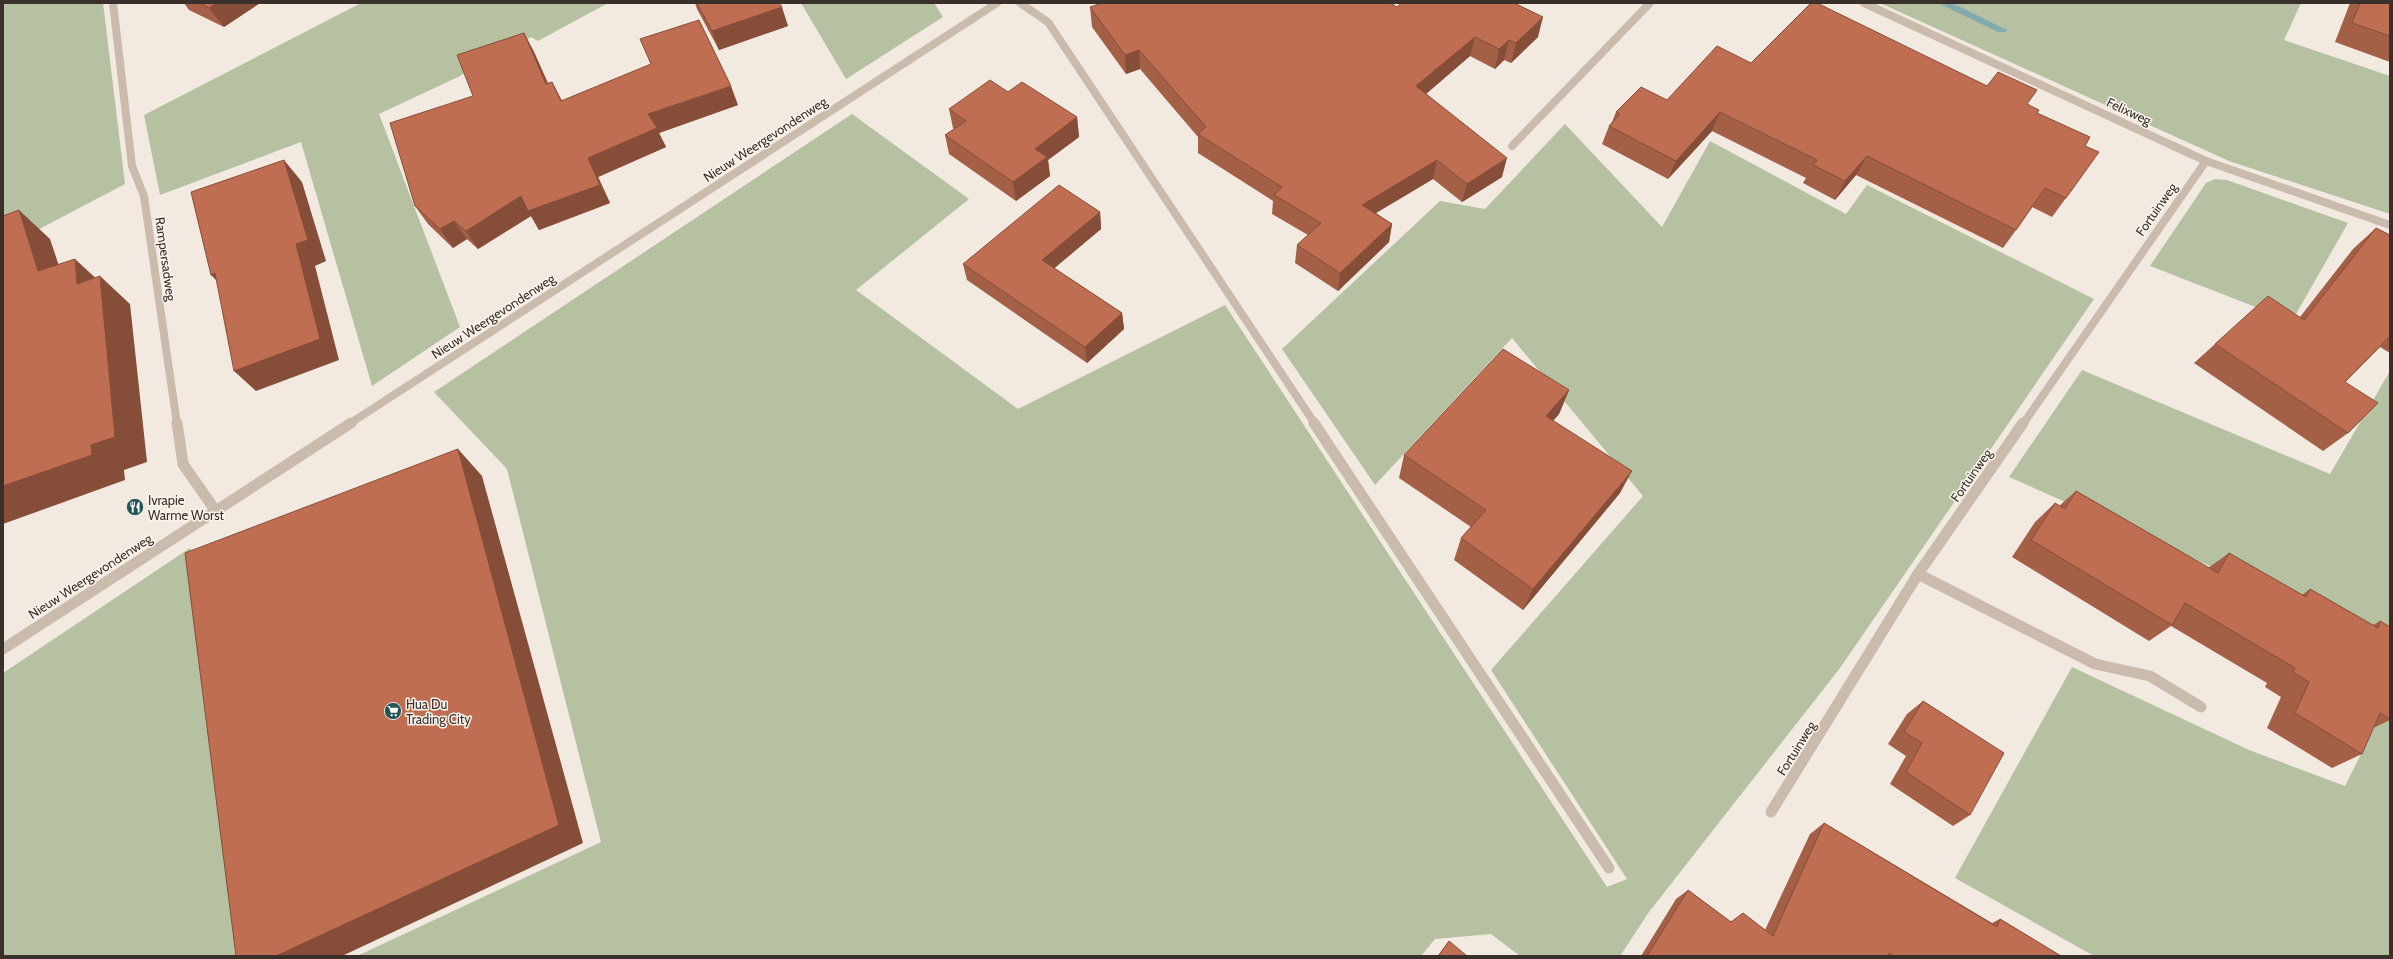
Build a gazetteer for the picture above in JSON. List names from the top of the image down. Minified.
{"streets":{"street":["Felixweg","Nieuw Weergevondenweg","Fortuinweg","Rampersadweg"]},"crossings":[["Felixweg","Fortuinweg"],["Nieuw Weergevondenweg","Rampersadweg"]],"places":{"restaurant":["Ivrapie Warme Worst"],"supermarket":["Hua Du Trading City"]}}
